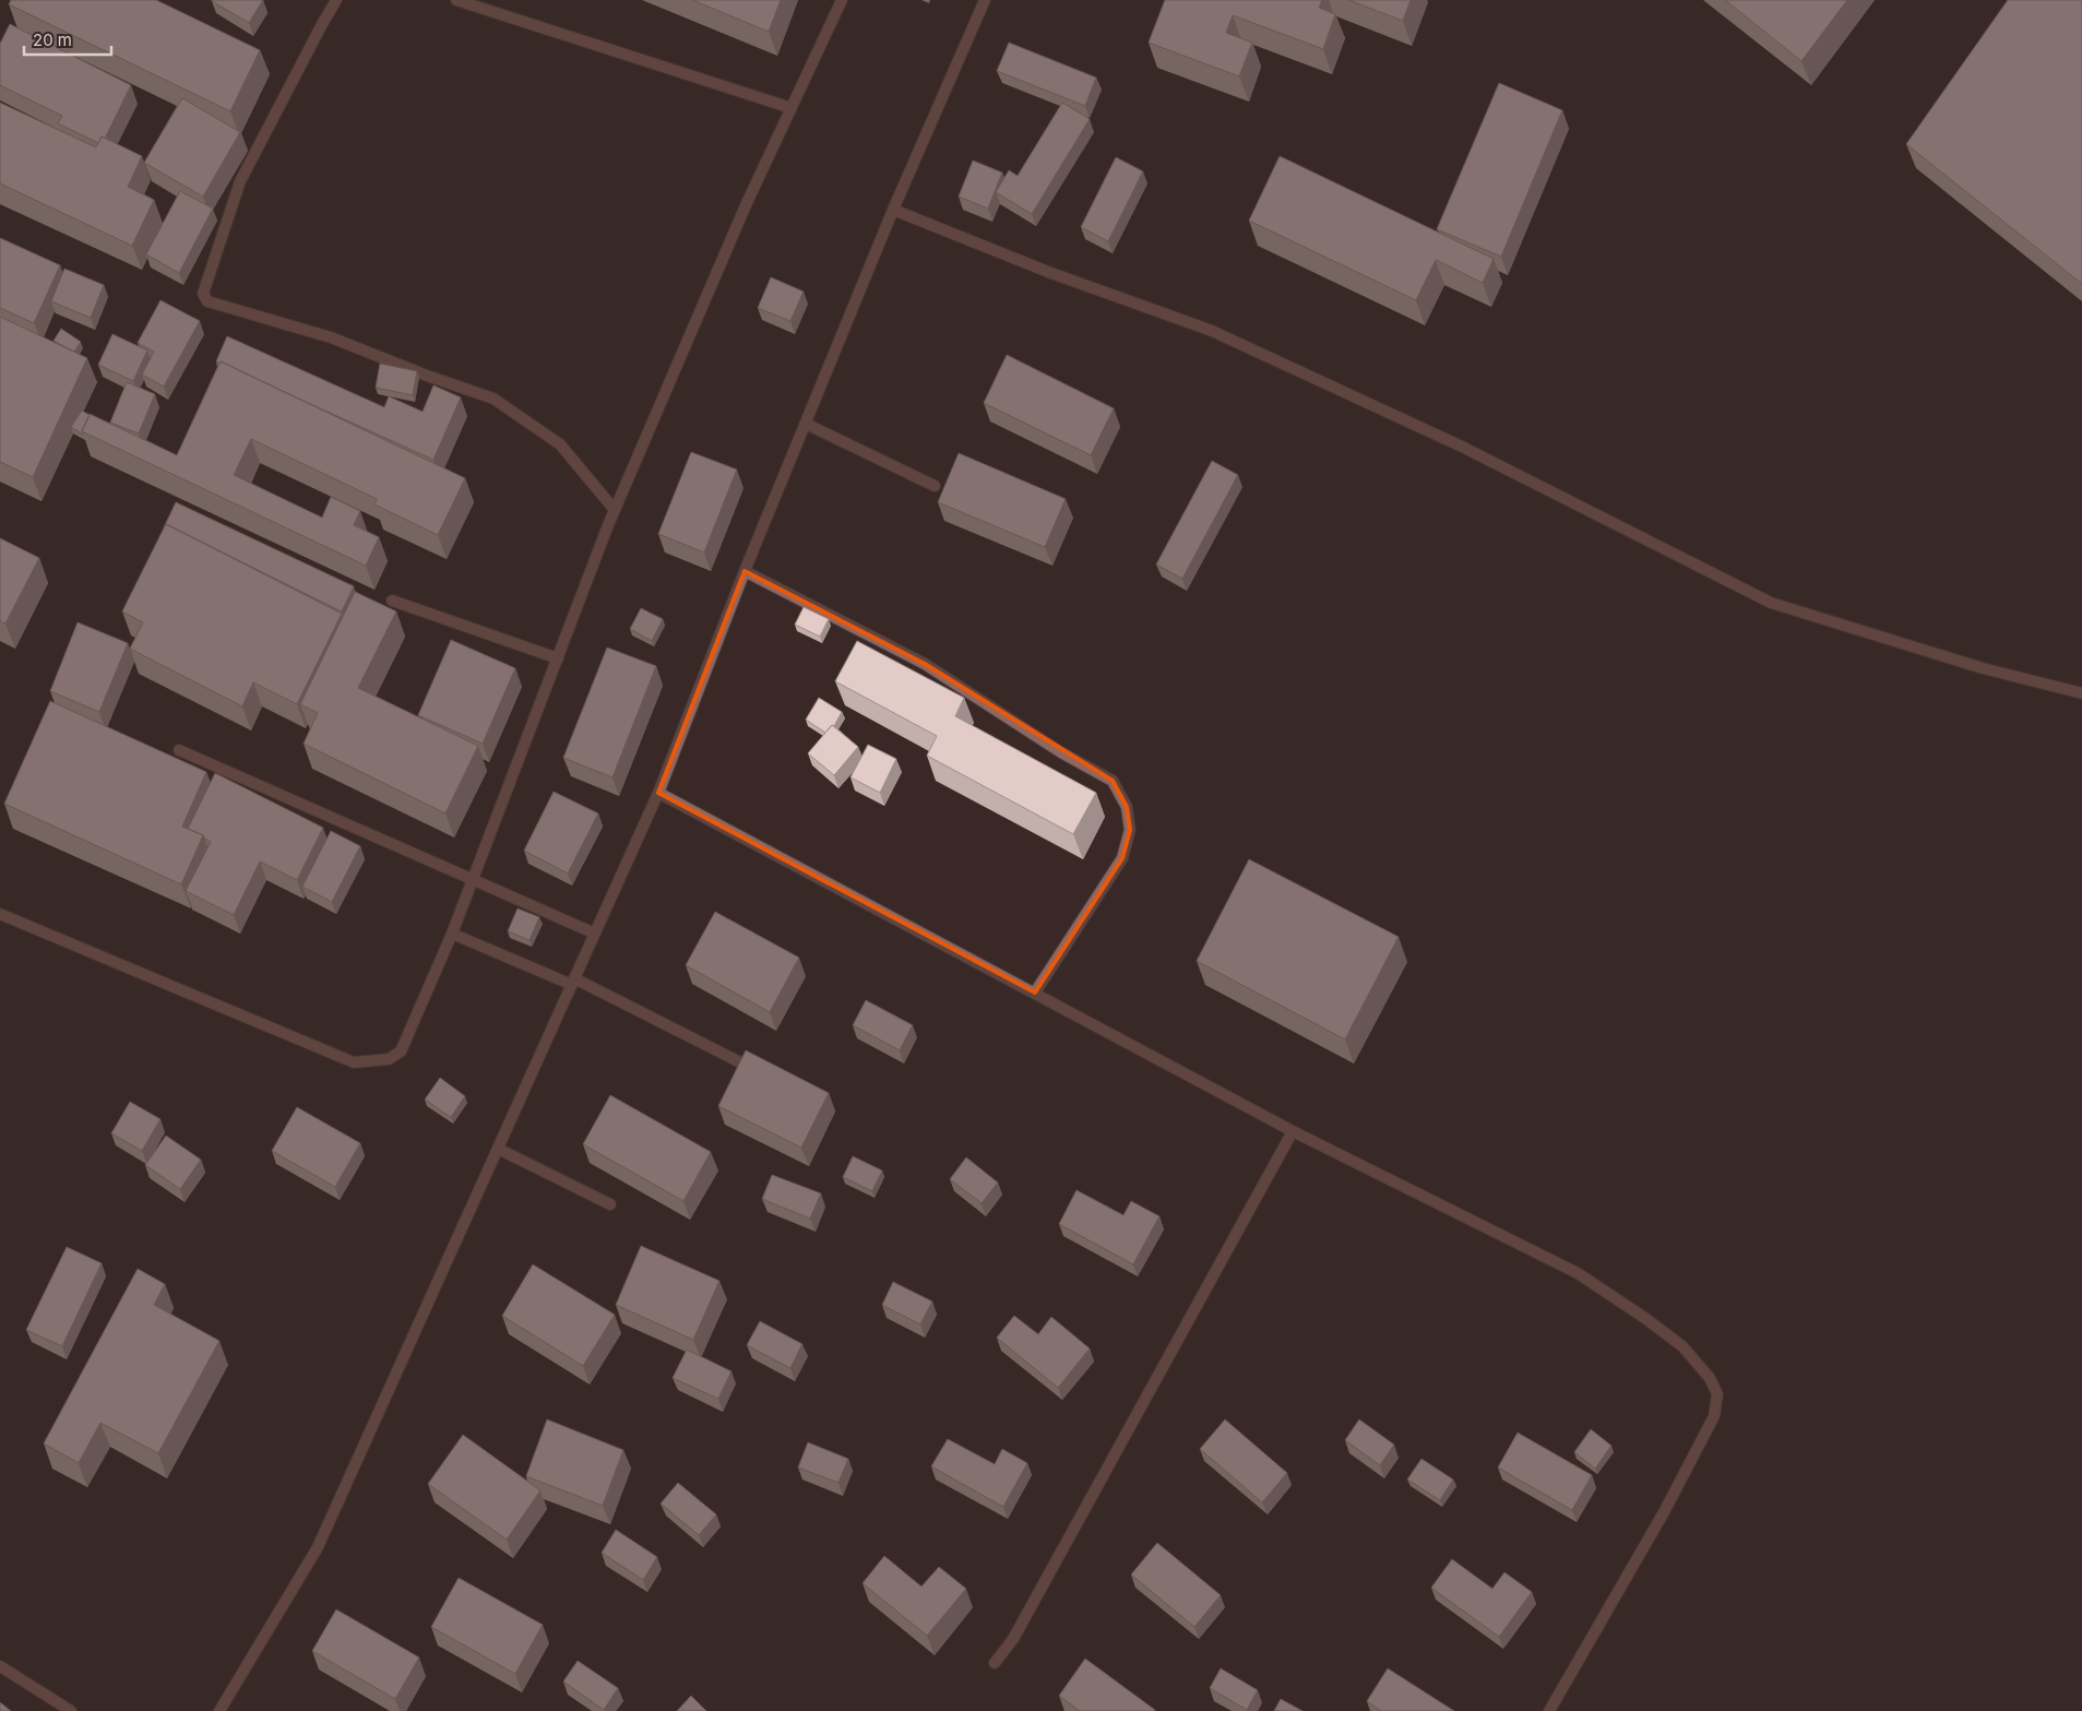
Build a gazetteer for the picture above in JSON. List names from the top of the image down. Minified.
{"scale_bar":"20 m"}
